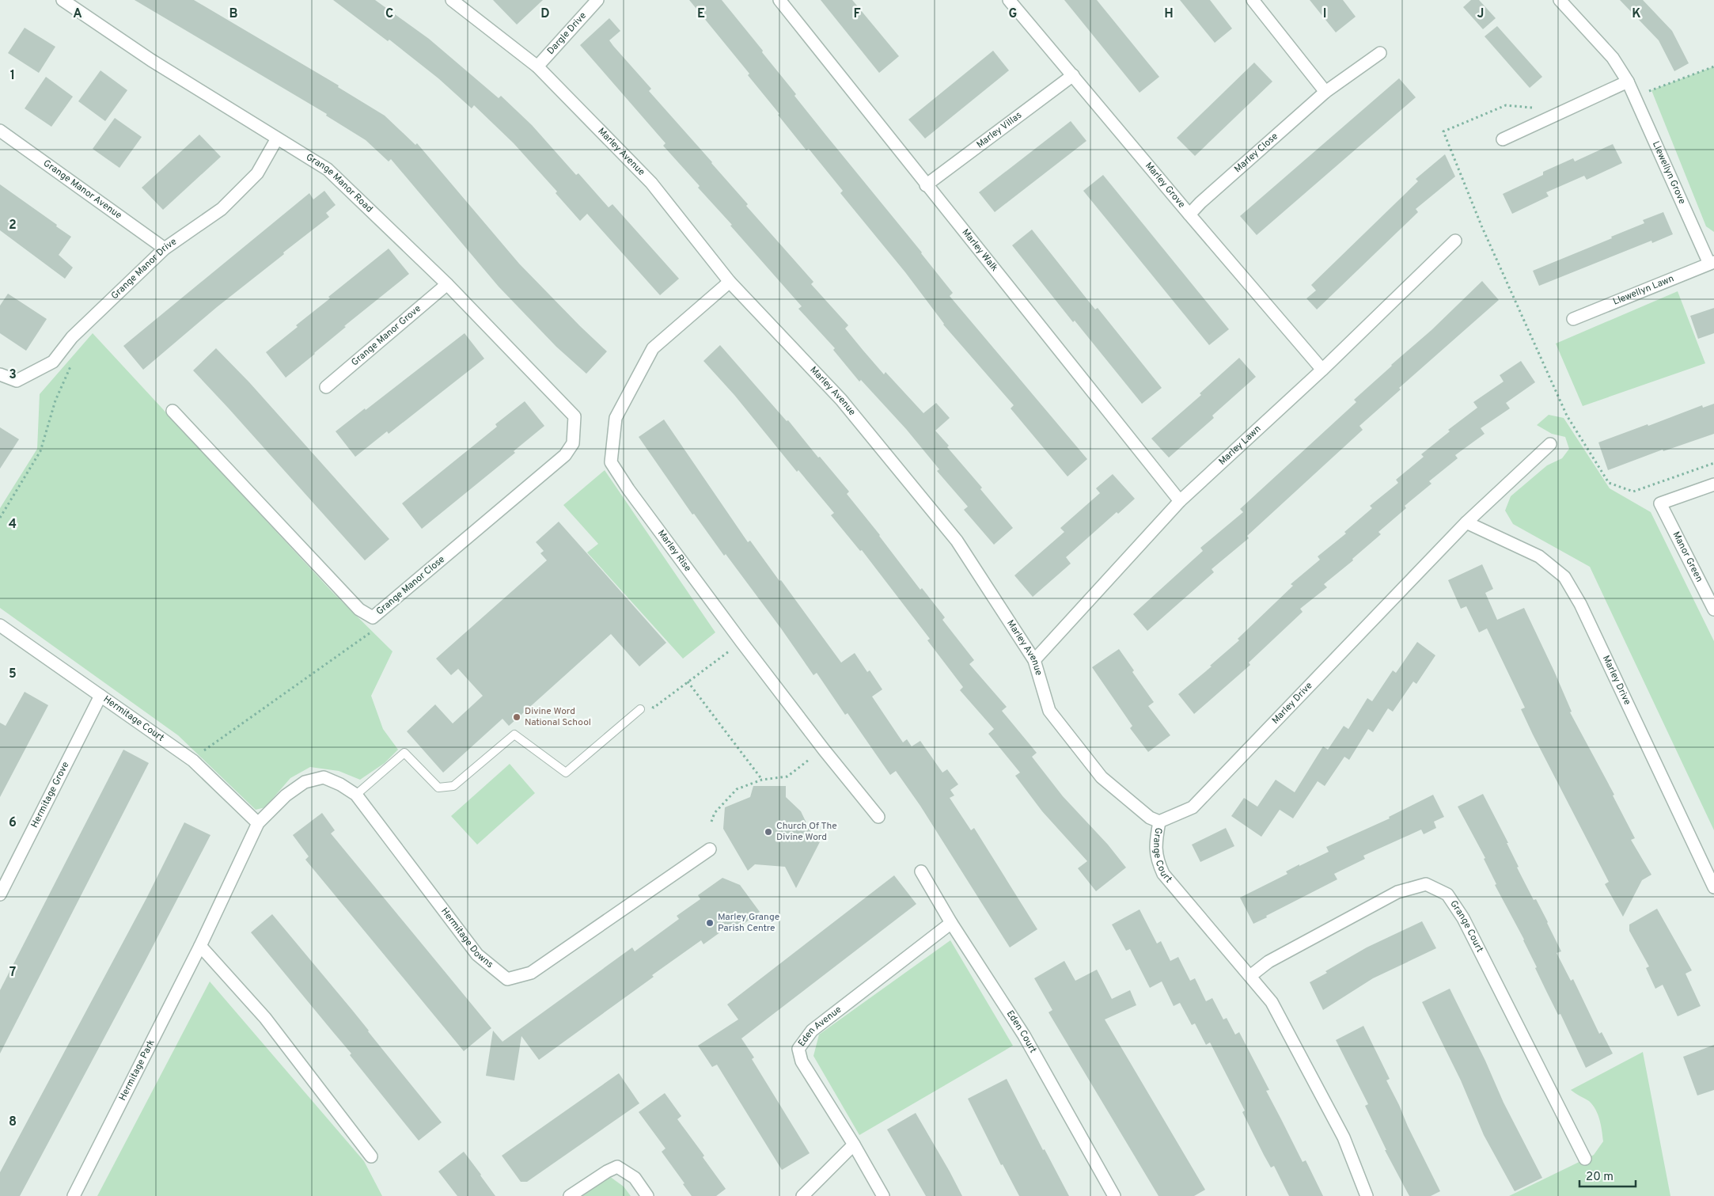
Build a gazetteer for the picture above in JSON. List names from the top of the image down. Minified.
{"streets":{"street":["Dargle Drive","Marley Villas","Marley Avenue","Marley Close","Llewellyn Grove","Grange Manor Road","Marley Grove","Grange Manor Avenue","Marley Walk","Grange Manor Drive","Llewellyn Lawn","Grange Manor Grove","Marley Lawn","Marley Rise","Manor Green","Grange Manor Close","Marley Drive","Hermitage Court","Hermitage Grove","Grange Court","Hermitage Downs","Eden Avenue","Eden Court","Hermitage Park"]},"crossings":[["Dargle Drive","Marley Avenue"],["Marley Villas","Marley Grove"],["Marley Villas","Marley Walk"],["Marley Avenue","Marley Lawn"],["Marley Avenue","Marley Rise"],["Marley Avenue","Marley Drive"],["Marley Avenue","Grange Court"],["Marley Close","Marley Grove"],["Llewellyn Grove","Llewellyn Lawn"],["Grange Manor Road","Grange Manor Drive"],["Grange Manor Road","Grange Manor Grove"],["Grange Manor Road","Grange Manor Close"],["Marley Grove","Marley Lawn"],["Grange Manor Avenue","Grange Manor Drive"],["Marley Walk","Marley Lawn"],["Marley Drive","Grange Court"],["Hermitage Court","Hermitage Grove"],["Hermitage Court","Hermitage Downs"],["Hermitage Court","Hermitage Park"],["Hermitage Downs","Hermitage Park"],["Eden Avenue","Eden Court"]],"places":["Divine Word National School","Church Of The Divine Word","Marley Grange Parish Centre"],"scale_bar":"20 m","grid":{"columns":["A","B","C","D","E","F","G","H","I","J","K"],"rows":["1","2","3","4","5","6","7","8"]}}
